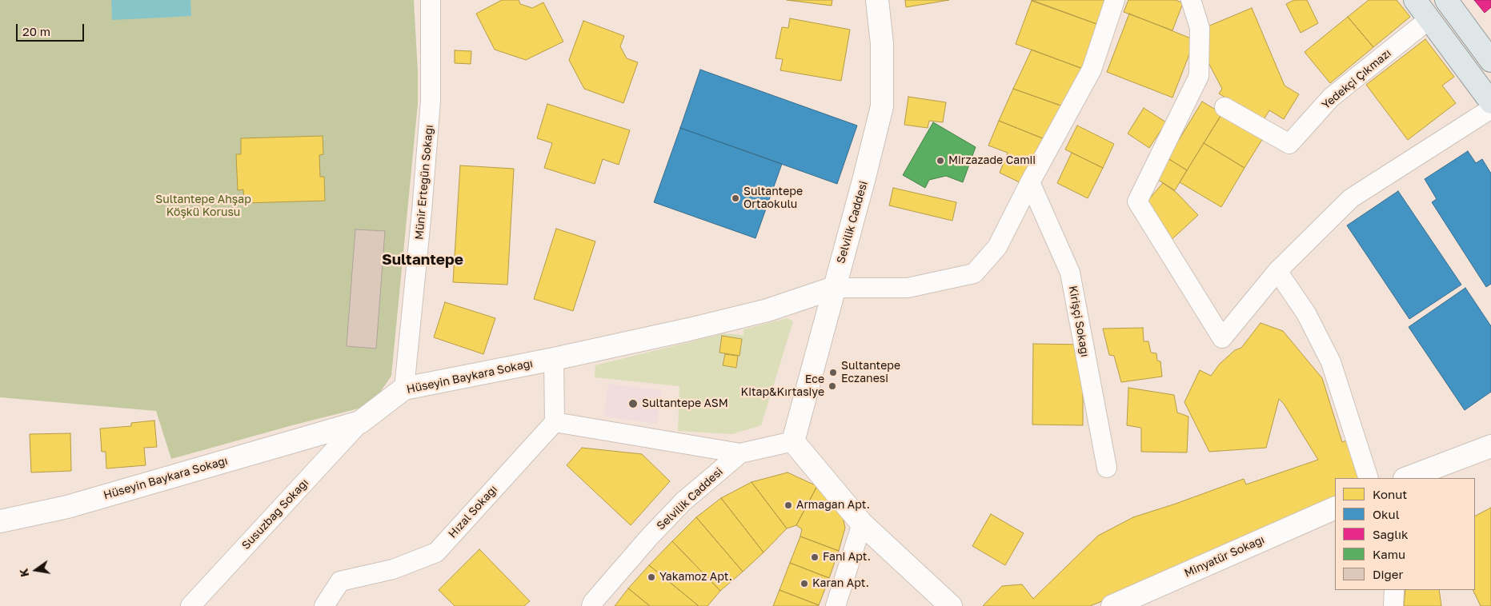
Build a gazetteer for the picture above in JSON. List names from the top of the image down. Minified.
{"streets":{"street":["Yedekçi Çıkmazı","Münir Ertegün Sokağı","Selvilik Caddesi","Kirişçi Sokağı","Hüseyin Baykara Sokağı","Hızal Sokağı","Susuzbağ Sokağı","Minyatür Sokağı"]},"crossings":[["Münir Ertegün Sokağı","Hüseyin Baykara Sokağı"],["Selvilik Caddesi","Hüseyin Baykara Sokağı"],["Hüseyin Baykara Sokağı","Susuzbağ Sokağı"]],"districts":["Sultantepe"],"parks":["Sultantepe Ahşap Köşkü Korusu"],"places":["Mirzazade Camii","Sultantepe Ortaokulu","Sultantepe Eczanesi","Ece Kitap&Kırtasiye","Sultantepe ASM","Armağan Apt.","Fani Apt.","Yakamoz Apt.","Karan Apt."],"legend":["Konut","Okul","Sağlık","Kamu","Diğer"],"scale_bar":"20 m","north":"left"}
